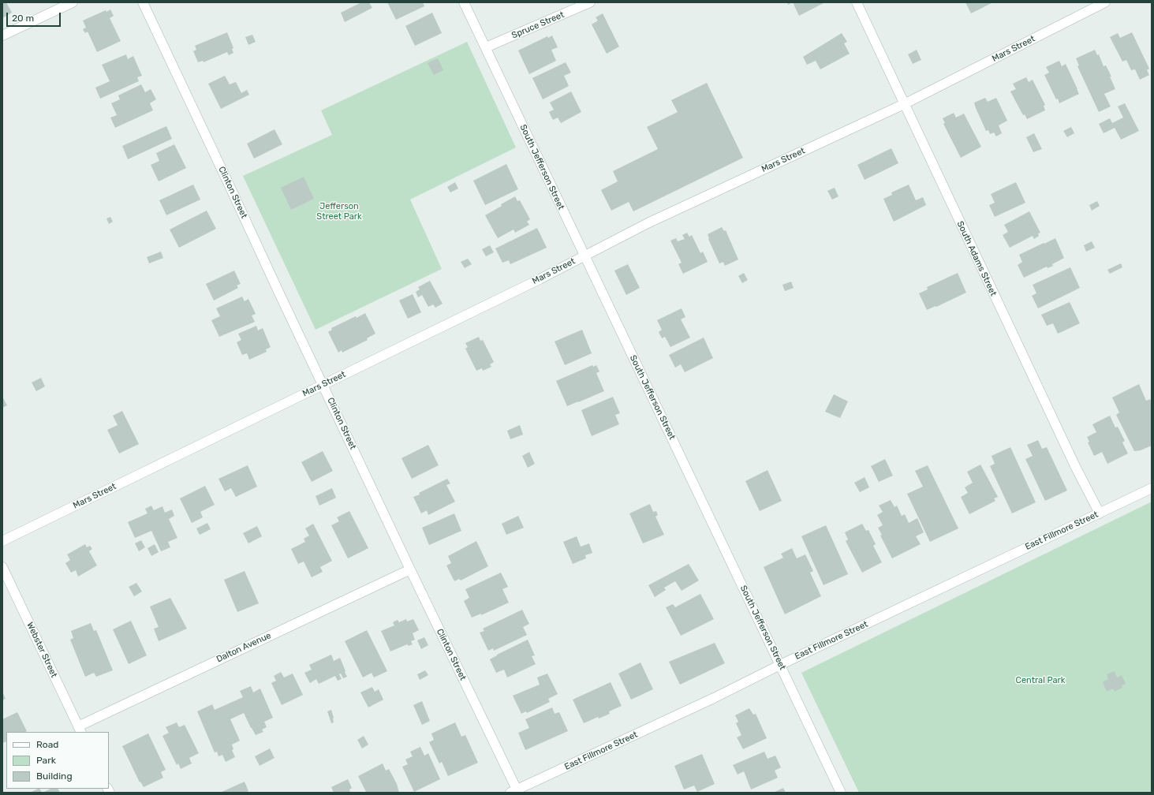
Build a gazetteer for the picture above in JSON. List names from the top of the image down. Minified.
{"streets":{"street":["Spruce Street","Mars Street","South Jefferson Street","Clinton Street","South Adams Street","East Fillmore Street","Dalton Avenue","Webster Street"]},"crossings":[["Spruce Street","South Jefferson Street"],["Mars Street","South Jefferson Street"],["Mars Street","Clinton Street"],["Mars Street","South Adams Street"],["South Jefferson Street","East Fillmore Street"],["Clinton Street","East Fillmore Street"],["Clinton Street","Dalton Avenue"],["South Adams Street","East Fillmore Street"],["Dalton Avenue","Webster Street"]],"parks":["Jefferson Street Park","Central Park"],"legend":["Road","Park","Building"],"scale_bar":"20 m"}
